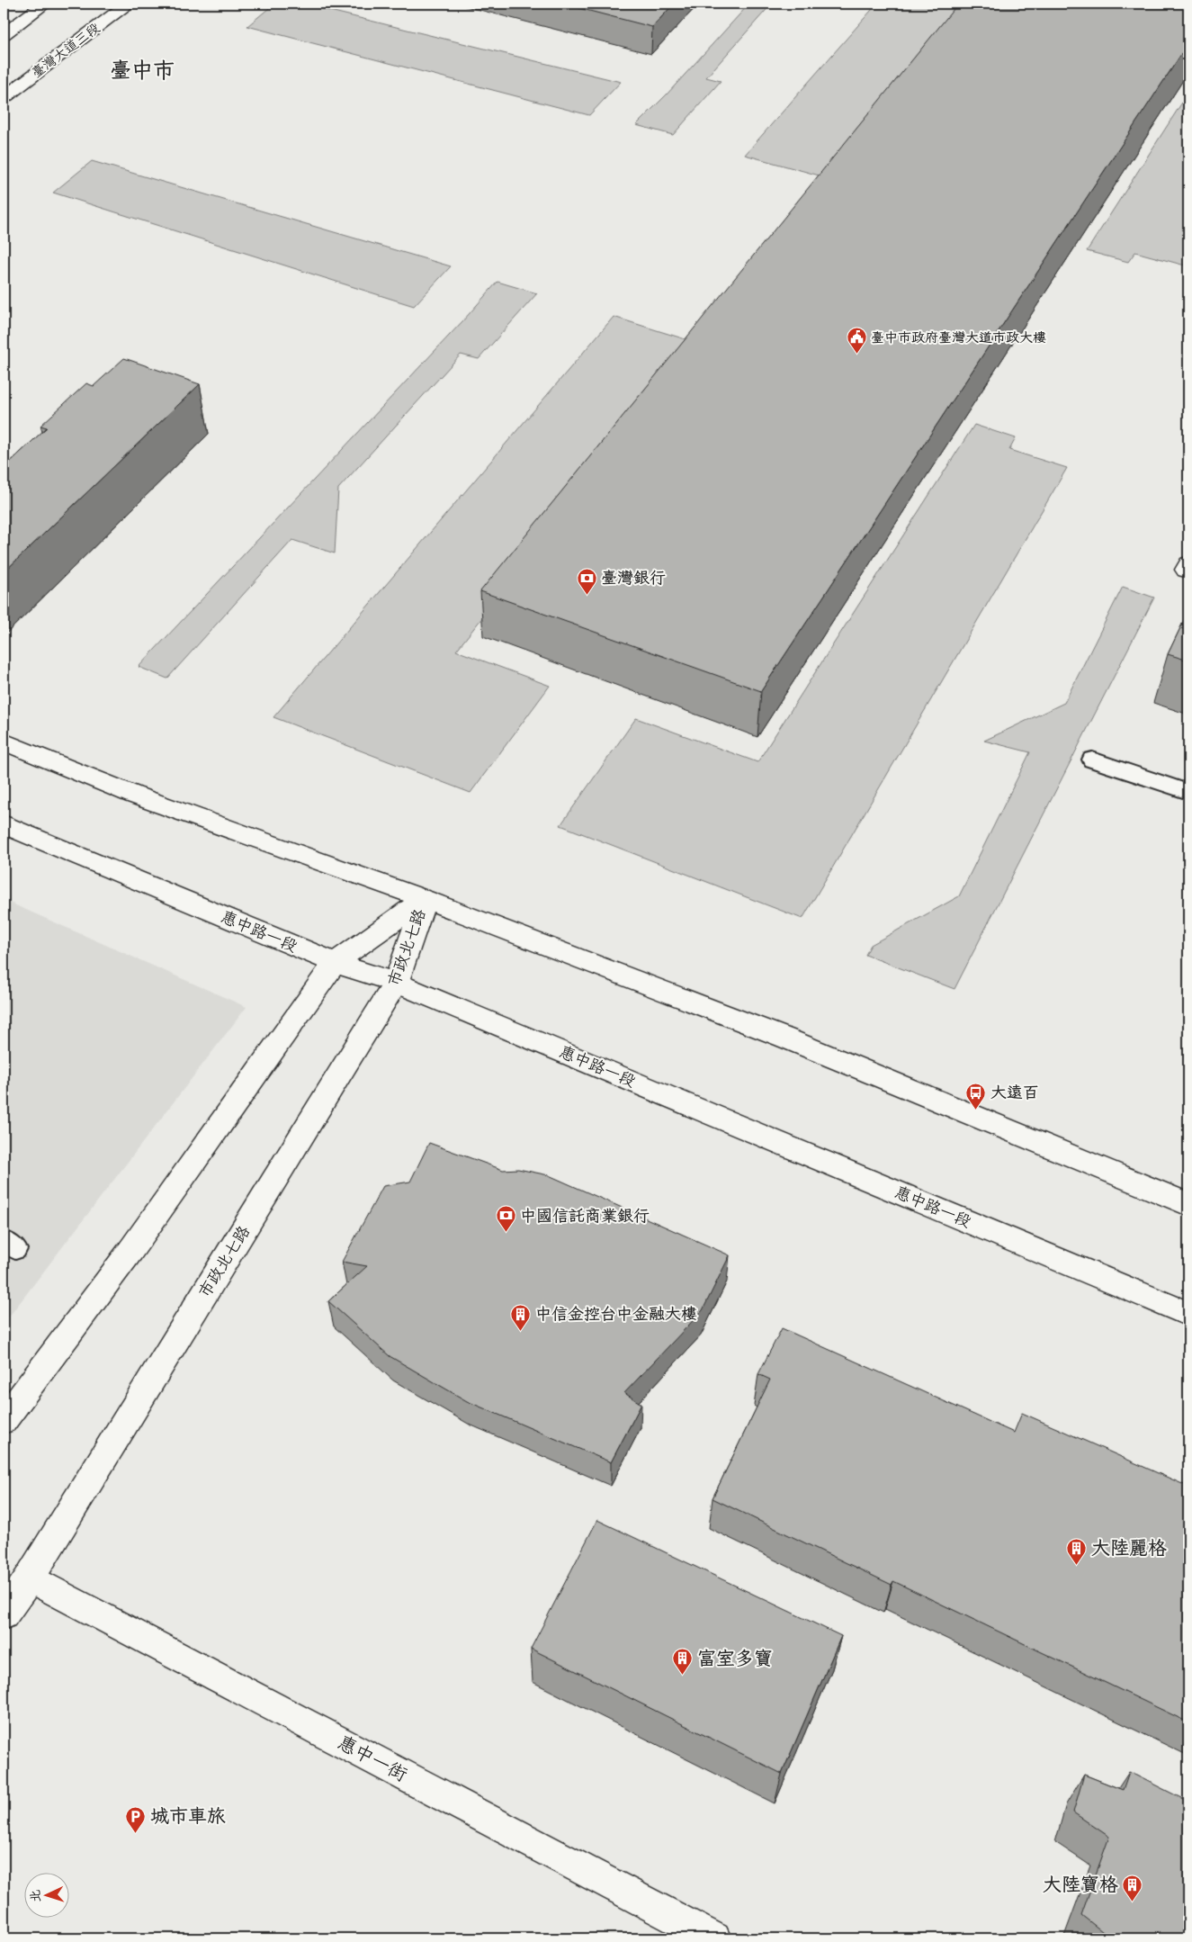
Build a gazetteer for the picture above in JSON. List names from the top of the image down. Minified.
{"streets":{"street":["臺灣大道三段","惠中路一段","市政北七路","惠中一街"]},"crossings":[["惠中路一段","市政北七路"],["市政北七路","惠中一街"]],"districts":["臺中市"],"places":{"public building":["臺中市政府臺灣大道市政大樓"],"bank":["臺灣銀行","中國信託商業銀行"],"bus stop":["大遠百"],"building":["中信金控台中金融大樓","大陸麗格","富室多寶","大陸寶格"],"parking":["城市車旅"]},"north":"left"}
